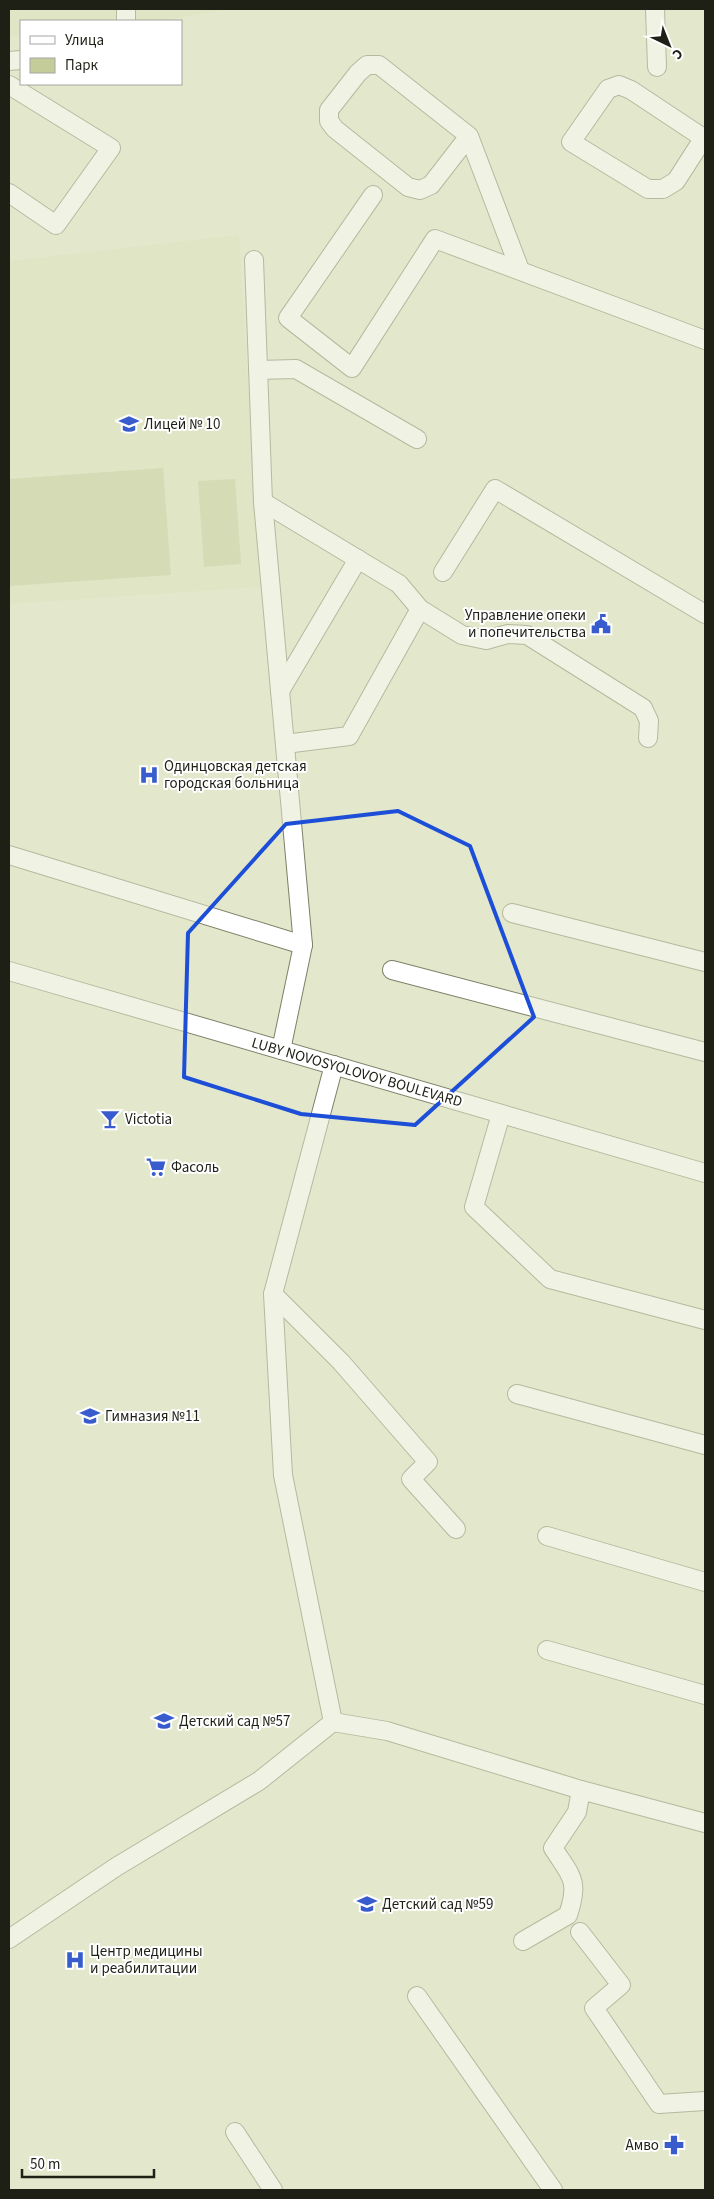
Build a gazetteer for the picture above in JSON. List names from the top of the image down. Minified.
{"streets":{"street":["LUBY NOVOSYOLOVOY BOULEVARD"]},"places":{"school or university":["Лицей № 10","Гимназия №11","Детский сад №57","Детский сад №59"],"public building":["Управление опеки и попечительства"],"hospital":["Одинцовская детская городская больница","Центр медицины и реабилитации"],"bar":["Victotia"],"supermarket":["Фасоль"],"pharmacy":["Амво"]},"legend":["Улица","Парк"],"scale_bar":"50 m","north":"bottom right"}
